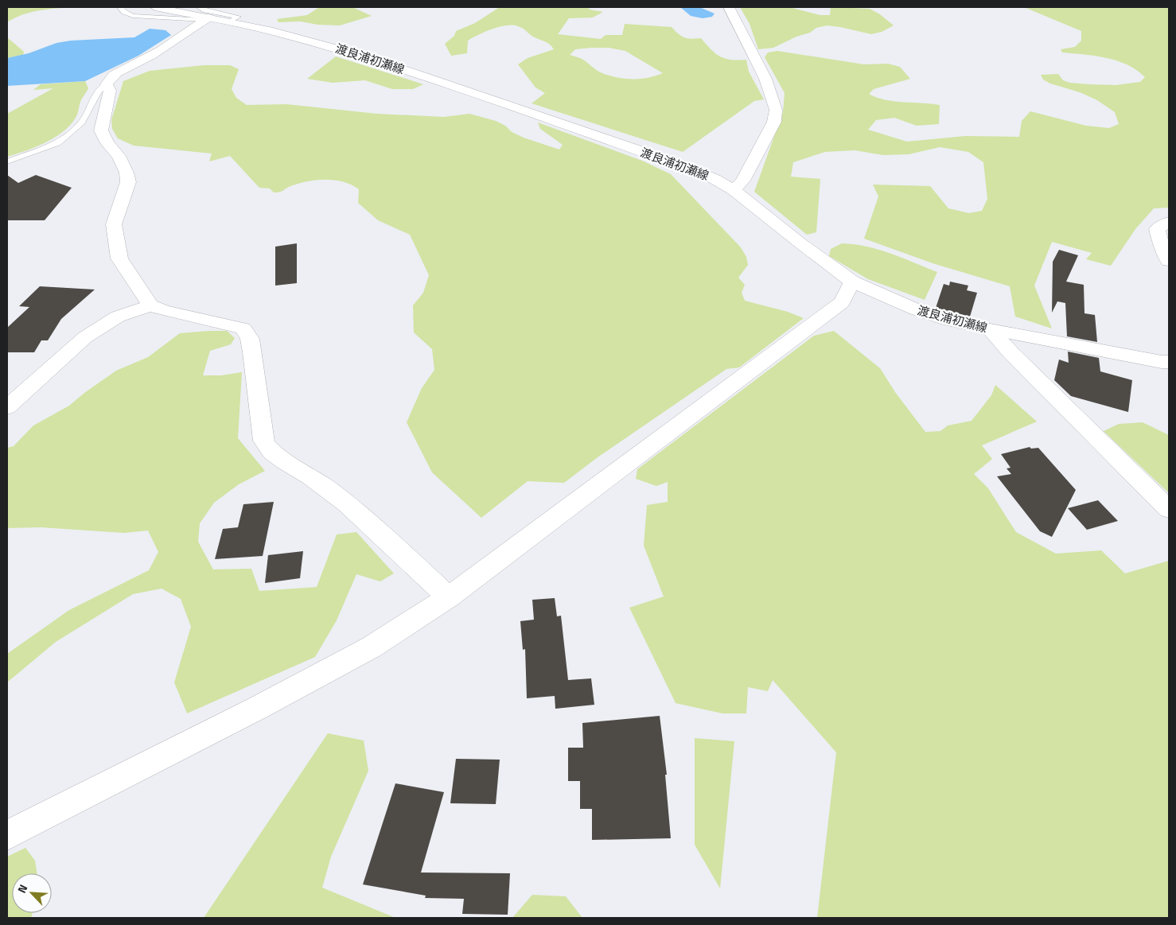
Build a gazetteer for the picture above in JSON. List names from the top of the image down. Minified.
{"streets":{"street":["渡良浦初瀬線"]},"north":"top left"}
